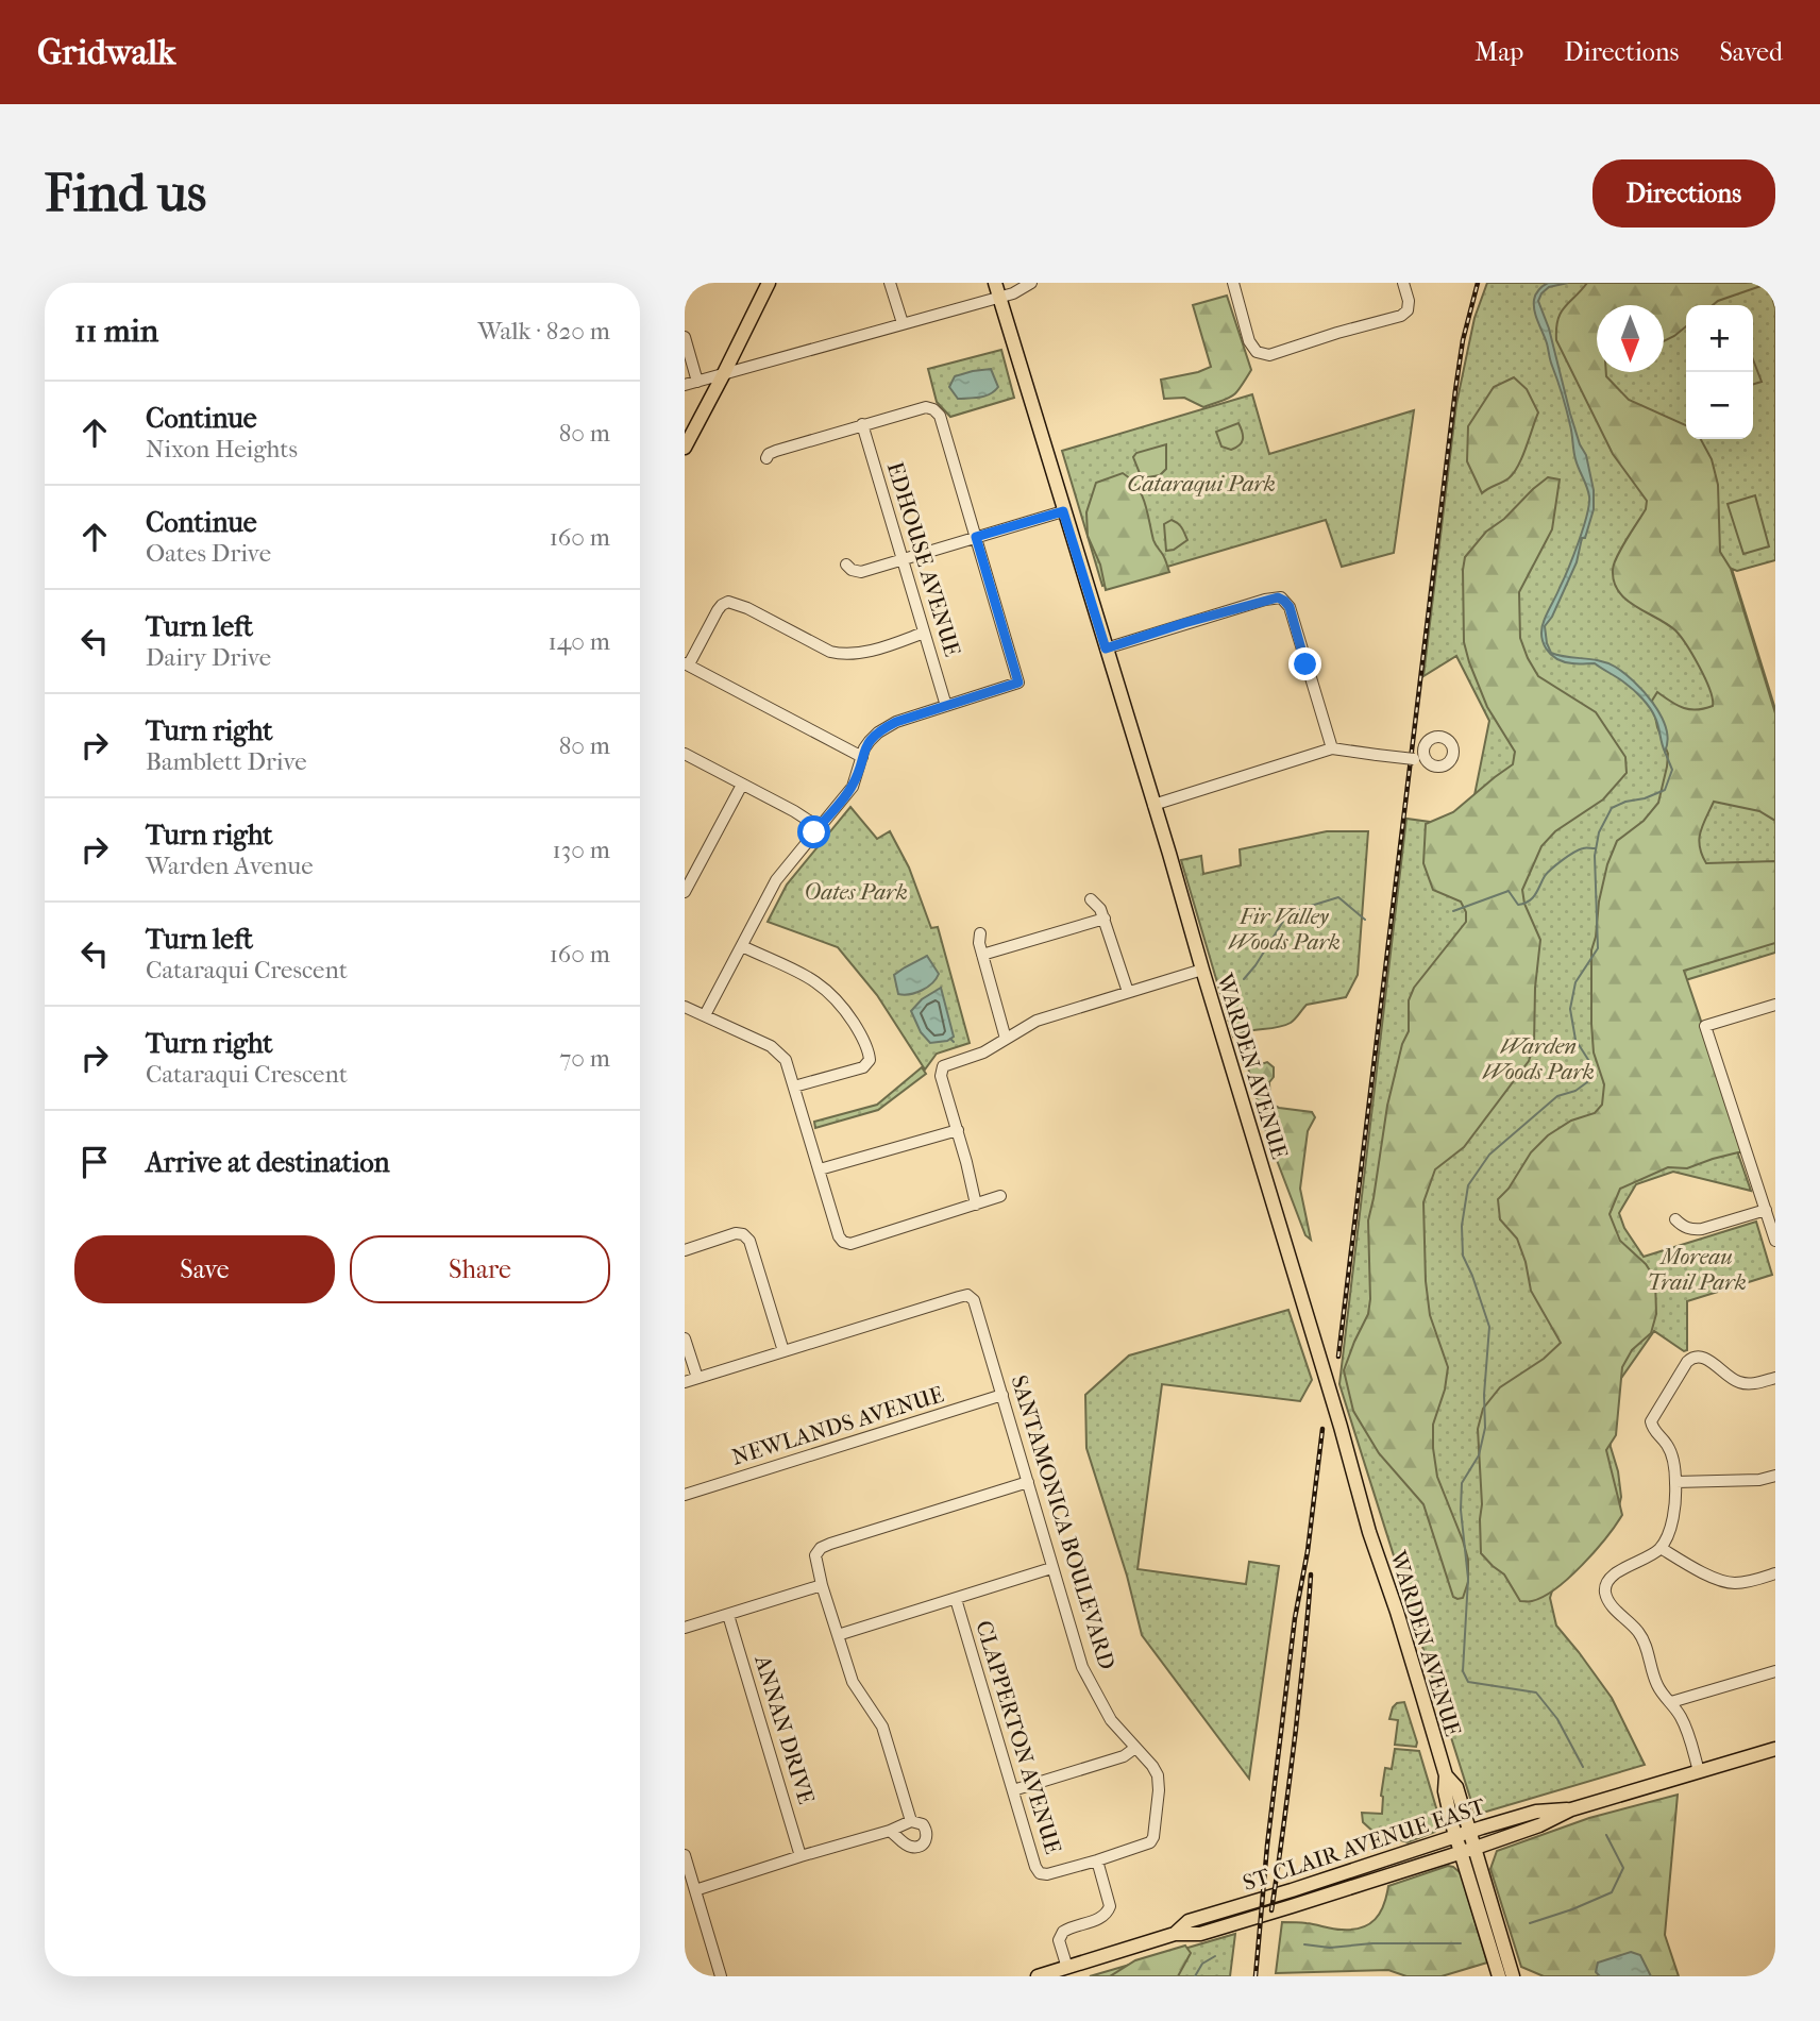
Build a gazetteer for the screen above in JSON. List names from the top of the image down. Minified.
{"streets":{"main road":["WARDEN AVENUE","ST CLAIR AVENUE EAST"],"street":["EDHOUSE AVENUE","NEWLANDS AVENUE","SANTAMONICA BOULEVARD","ANNAN DRIVE","CLAPPERTON AVENUE"]},"crossings":[["WARDEN AVENUE","ST CLAIR AVENUE EAST"],["NEWLANDS AVENUE","SANTAMONICA BOULEVARD"],["SANTAMONICA BOULEVARD","CLAPPERTON AVENUE"]],"parks":["Cataraqui Park","Oates Park","Fir Valley Woods Park","Warden Woods Park","Moreau Trail Park"],"north":"bottom","page":{"header":"Gridwalk","nav":["Map","Directions","Saved"],"buttons":["Directions",["Save","Share"]],"title":"Find us","heading":["11 min","Walk · 820 m"],"map_buttons":["+","−"],"list":[["Continue","Nixon Heights","80 m"],["Continue","Oates Drive","160 m"],["Turn left","Dairy Drive","140 m"],["Turn right","Bamblett Drive","80 m"],["Turn right","Warden Avenue","130 m"],["Turn left","Cataraqui Crescent","160 m"],["Turn right","Cataraqui Crescent","70 m"],"Arrive at destination"]}}
